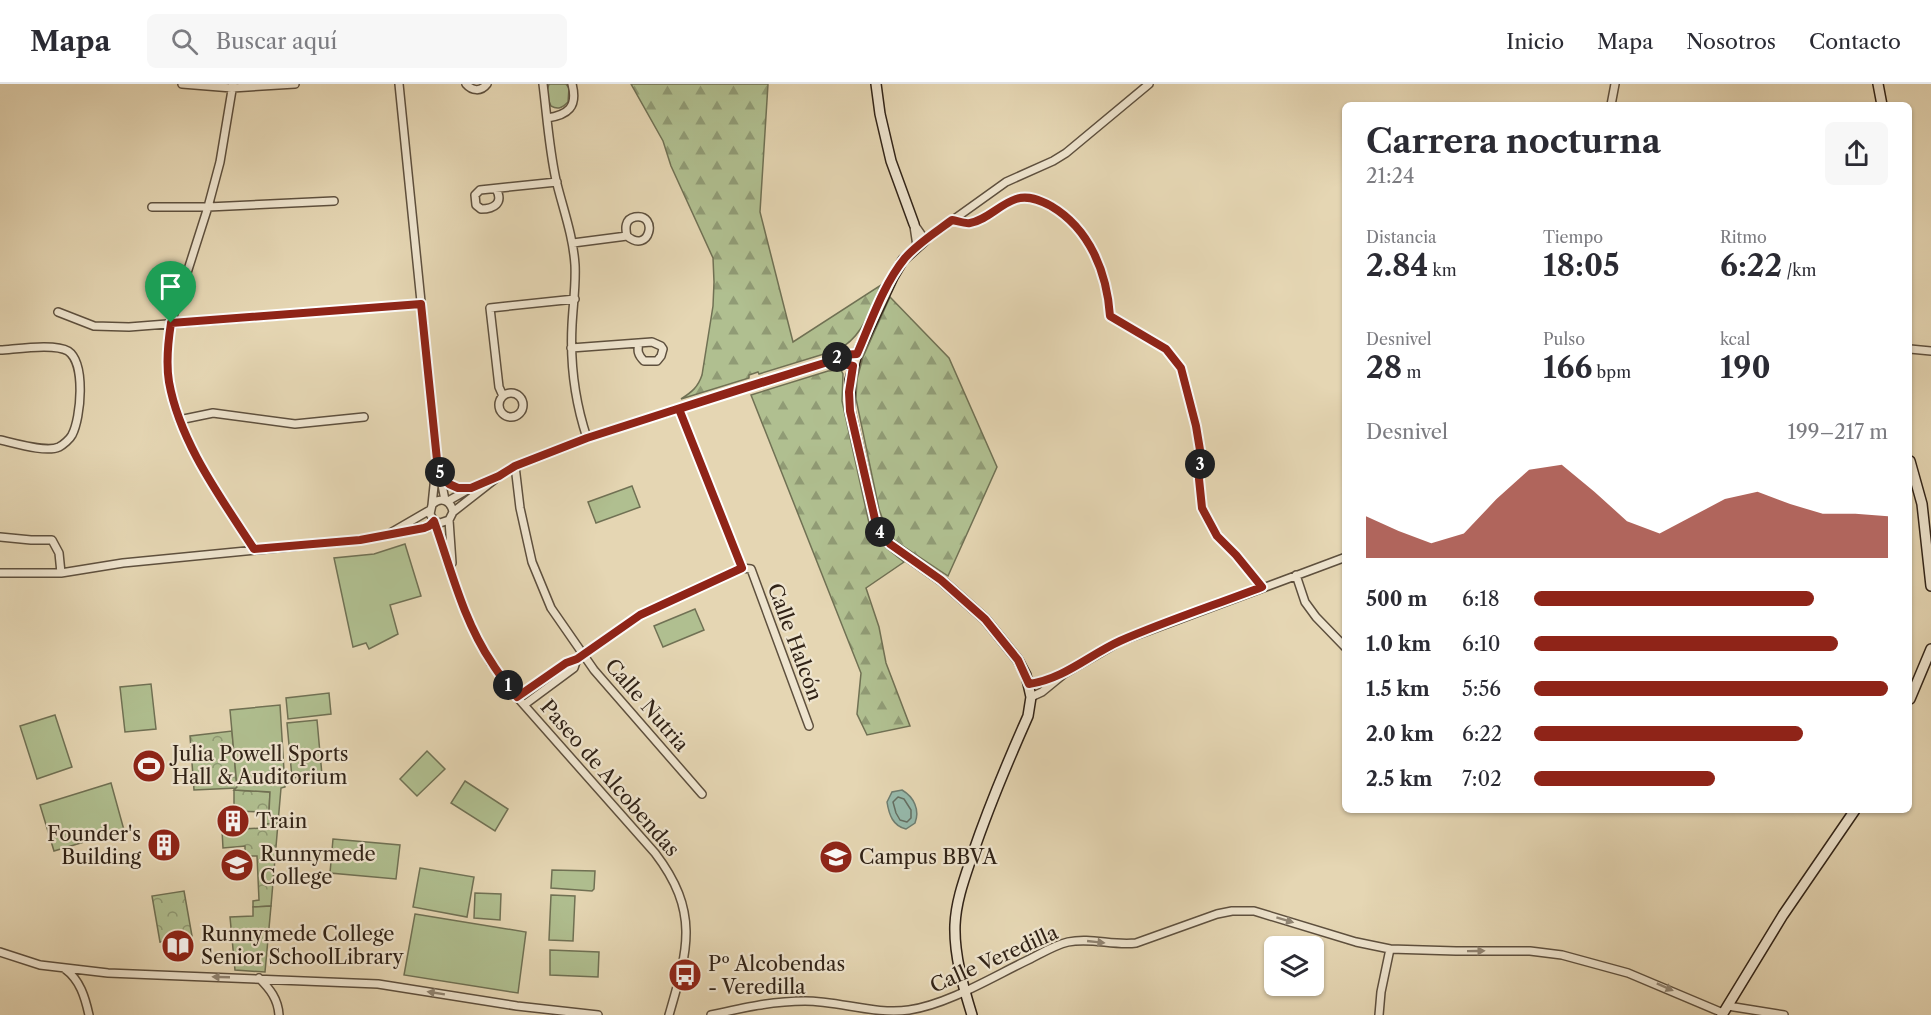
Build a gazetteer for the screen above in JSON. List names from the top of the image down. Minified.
{"streets":{"street":["Calle Halcón","Calle Nutria","Paseo de Alcobendas","Calle Veredilla"]},"one_way":["Calle Veredilla"],"places":{"sports":["Julia Powell Sports Hall & Auditorium"],"building":["Train","Founder's Building"],"school or university":["Campus BBVA","Runnymede College"],"library":["Runnymede College Senior SchoolLibrary"],"bus stop":["Pº Alcobendas - Veredilla"]},"page":{"header":"Mapa","search":"Buscar aquí","nav":["Inicio","Mapa","Nosotros","Contacto"],"heading":["Carrera nocturna","21:24"],"stats":[["Distancia","2.84 km"],["Tiempo","18:05"],["Ritmo","6:22 /km"],["Desnivel","28 m"],["Pulso","166 bpm"],["kcal","190"]],"pins":["2","3","5","4","1"],"chart":["Desnivel","199–217 m"],"list":[{"name":"500 m","note":"6:18"},{"name":"1.0 km","note":"6:10"},{"name":"1.5 km","note":"5:56"},{"name":"2.0 km","note":"6:22"},{"name":"2.5 km","note":"7:02"}]}}
